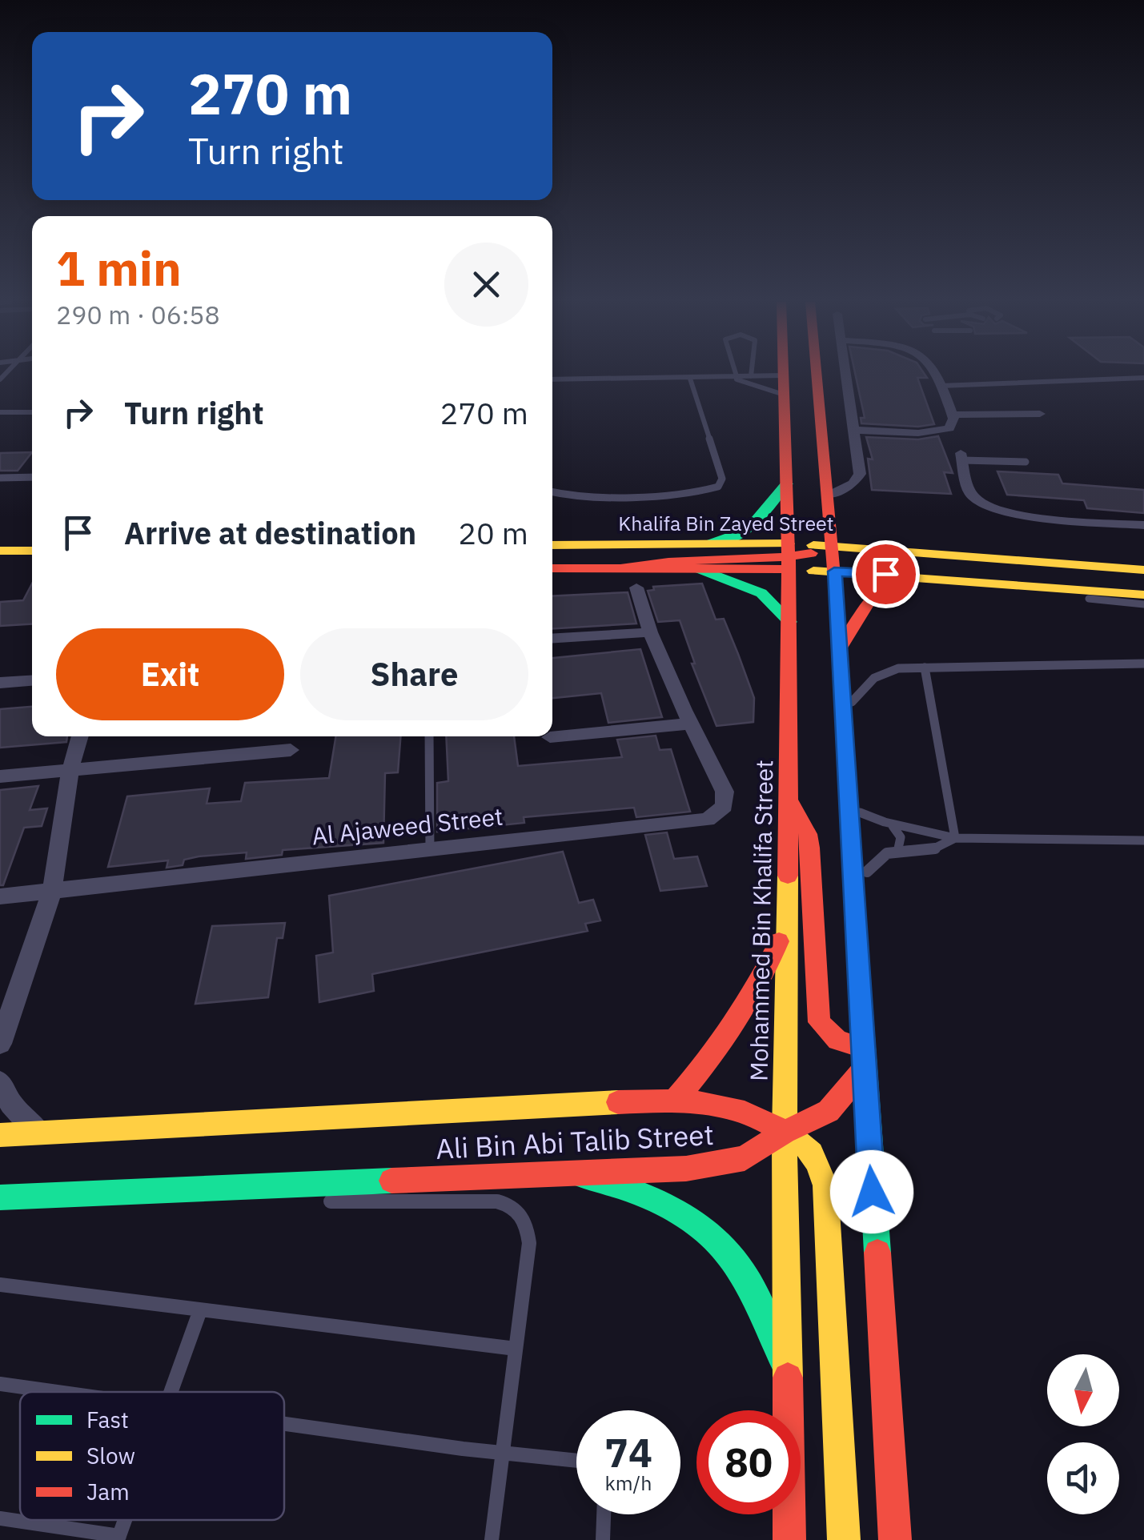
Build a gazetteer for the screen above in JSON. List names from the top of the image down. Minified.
{"streets":{"main road":["Khalifa Bin Zayed Street","Mohammed Bin Khalifa Street","Ali Bin Abi Talib Street"],"street":["Al Ajaweed Street"]},"crossings":[["Khalifa Bin Zayed Street","Mohammed Bin Khalifa Street"],["Mohammed Bin Khalifa Street","Ali Bin Abi Talib Street"]],"legend":["Fast","Slow","Jam"],"north":"bottom","page":{"turn":["270 m","Turn right"],"heading":["1 min","290 m · 06:58"],"list":[{"name":"Turn right","value":"270 m"},{"name":"Arrive at destination","value":"20 m"}],"buttons":["Exit","Share"],"speed":"74 km/h","limit":"80"}}
